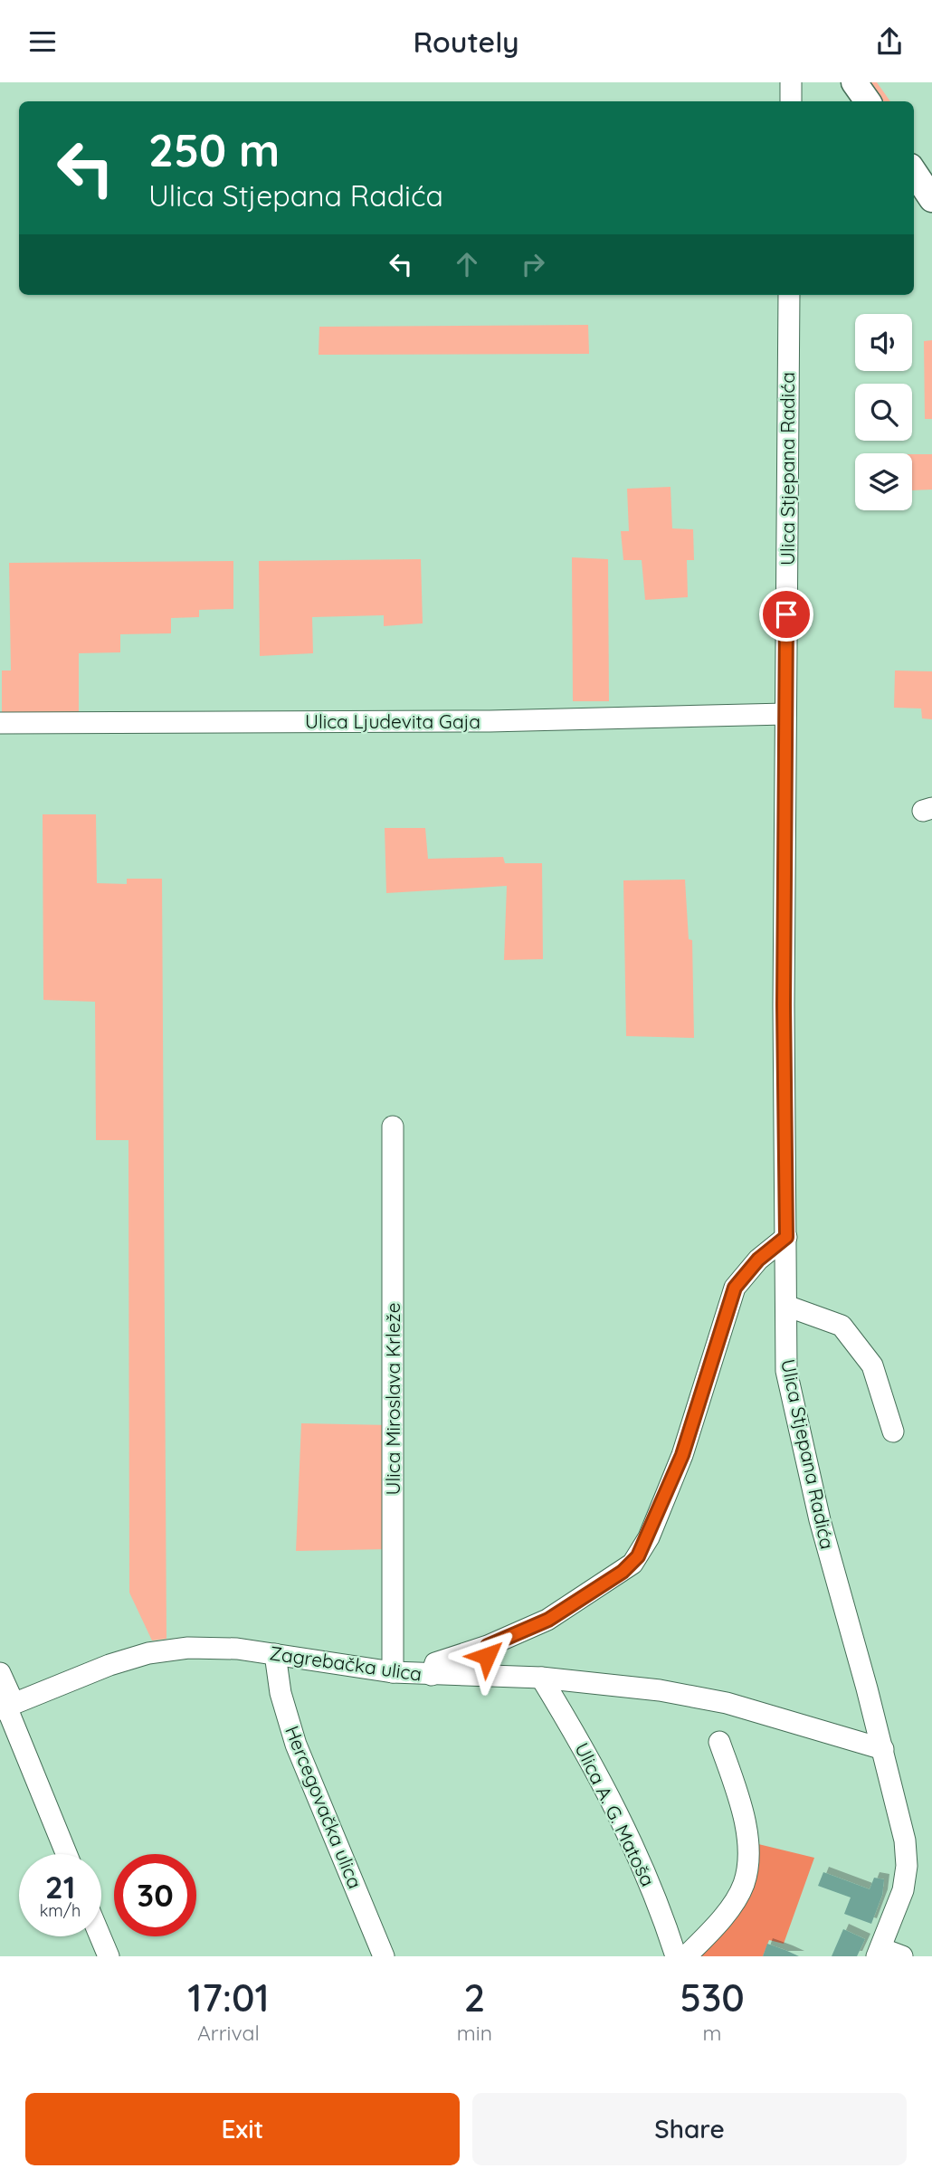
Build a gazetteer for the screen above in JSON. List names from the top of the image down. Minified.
{"streets":{"street":["Ulica Stjepana Radića","Ulica Ljudevita Gaja","Ulica Miroslava Krleže","Zagrebačka ulica","Hercegovačka ulica","Ulica A. G. Matoša"]},"crossings":[["Ulica Stjepana Radića","Ulica Ljudevita Gaja"],["Ulica Stjepana Radića","Zagrebačka ulica"],["Ulica Miroslava Krleže","Zagrebačka ulica"],["Zagrebačka ulica","Hercegovačka ulica"],["Zagrebačka ulica","Ulica A. G. Matoša"]],"page":{"header":"Routely","turn":["250 m","Ulica Stjepana Radića"],"speed":"21 km/h","limit":"30","eta":["17:01","Arrival","2","min","530","m"],"buttons":["Exit","Share"]}}
